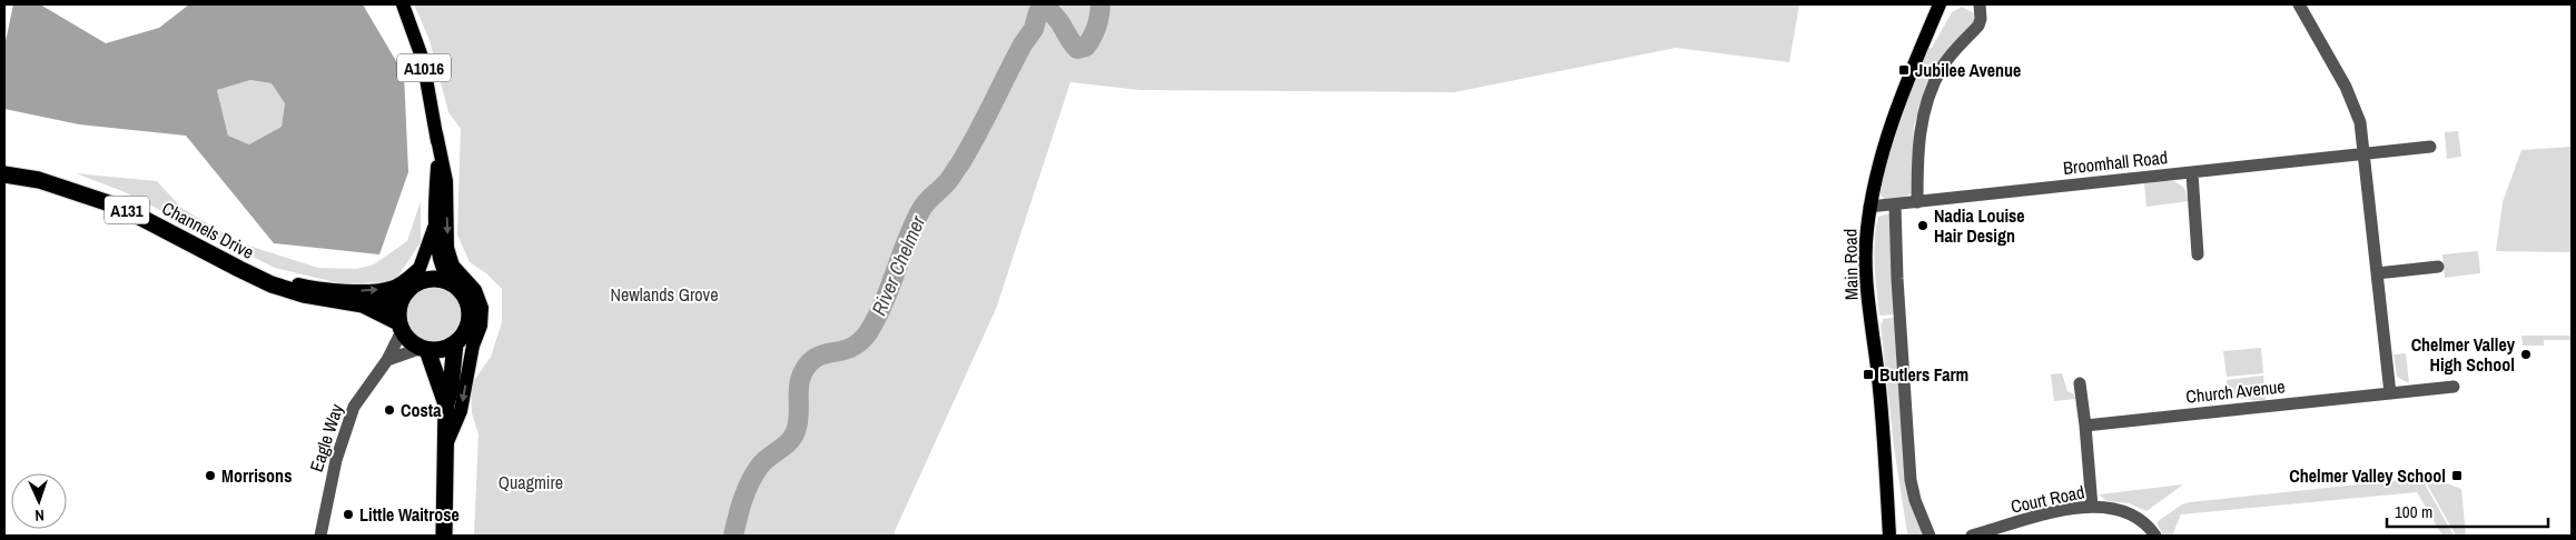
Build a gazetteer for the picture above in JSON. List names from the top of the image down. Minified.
{"streets":{"highway":["A131","Channels Drive"],"main road":["A1016","Main Road"],"street":["Broomhall Road","Church Avenue","Eagle Way","Court Road"]},"crossings":[["A1016","Channels Drive"],["A1016","Eagle Way"],["Broomhall Road","Main Road"],["Channels Drive","Eagle Way"]],"water":["River Chelmer"],"parks":["Newlands Grove","Quagmire"],"places":{"transit":["Jubilee Avenue","Butlers Farm","Chelmer Valley School"],"other":["Nadia Louise Hair Design","Chelmer Valley High School","Costa","Morrisons","Little Waitrose"]},"scale_bar":"100 m","north":"bottom"}
